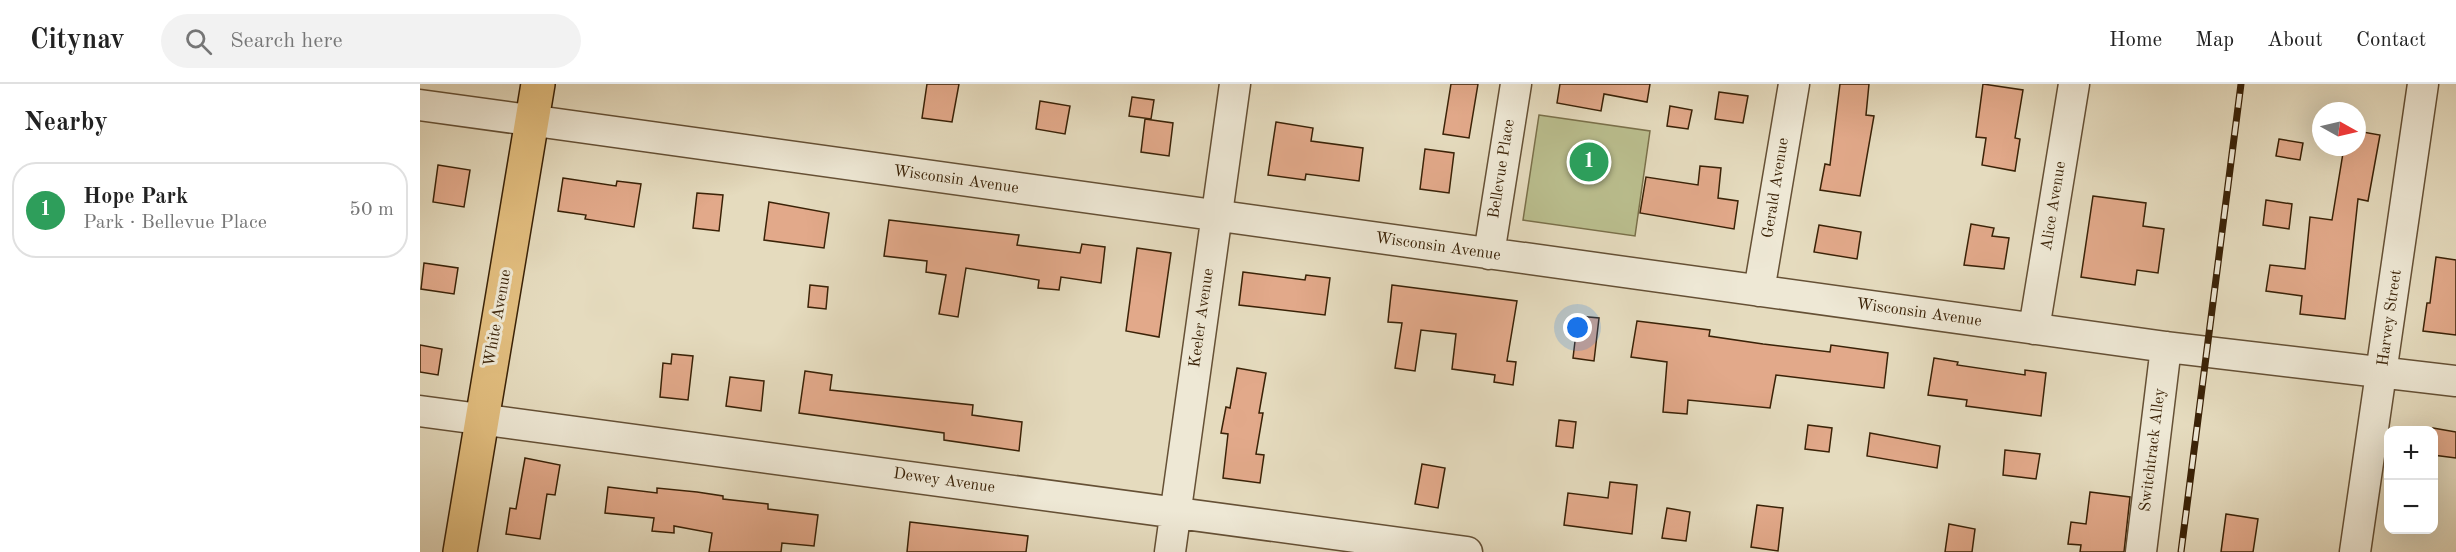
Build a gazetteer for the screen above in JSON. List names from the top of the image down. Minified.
{"streets":{"main road":["White Avenue"],"street":["Bellevue Place","Wisconsin Avenue","Gerald Avenue","Alice Avenue","Keeler Avenue","Harvey Street","Switchtrack Alley","Dewey Avenue"]},"crossings":[["Bellevue Place","Wisconsin Avenue"],["Wisconsin Avenue","Gerald Avenue"],["Wisconsin Avenue","Alice Avenue"],["Wisconsin Avenue","White Avenue"],["Wisconsin Avenue","Keeler Avenue"],["Wisconsin Avenue","Harvey Street"],["Wisconsin Avenue","Switchtrack Alley"],["White Avenue","Dewey Avenue"],["Keeler Avenue","Dewey Avenue"]],"north":"right","page":{"header":"Citynav","search":"Search here","nav":["Home","Map","About","Contact"],"heading":"Nearby","pins":"1","list":[{"mark":"1","name":"Hope Park","note":"Park · Bellevue Place","value":"50 m"}],"map_buttons":["+","−"]}}
